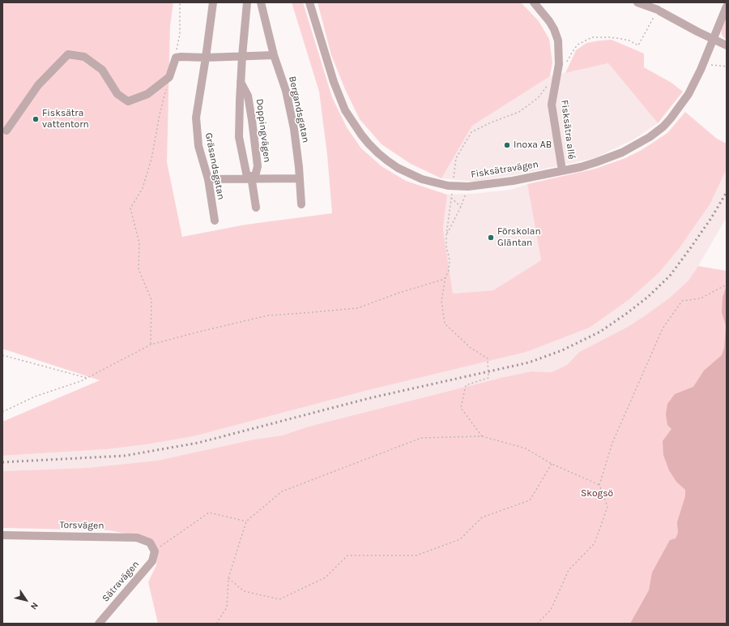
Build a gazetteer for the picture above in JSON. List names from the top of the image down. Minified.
{"streets":{"street":["Bergandsgatan","Fisksätra allé","Doppingvägen","Gräsandsgatan","Fisksätravägen","Torsvägen","Sätravägen"]},"crossings":[["Fisksätra allé","Fisksätravägen"],["Torsvägen","Sätravägen"]],"parks":["Skogsö"],"places":["Fisksätra vattentorn","Inoxa AB","Förskolan Gläntan"],"north":"bottom right"}
